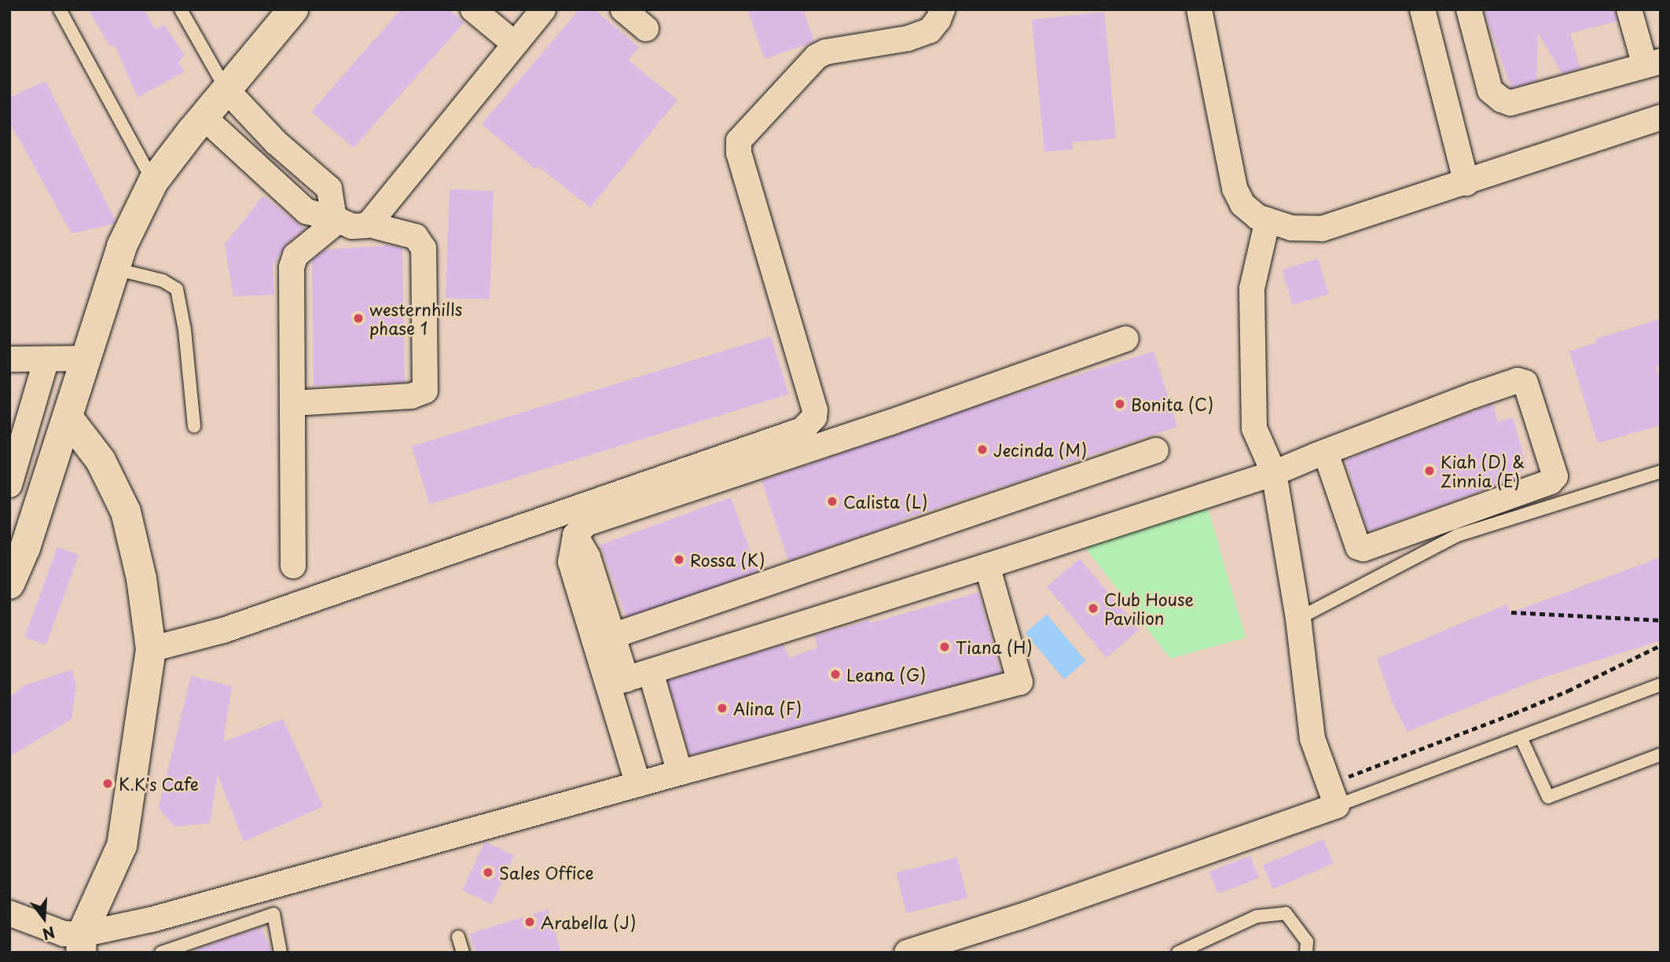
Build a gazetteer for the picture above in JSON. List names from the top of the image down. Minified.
{"places":["westernhills phase 1","Bonita (C)","Jecinda (M)","Kiah (D) & Zinnia (E)","Calista (L)","Rossa (K)","Club House Pavilion","Tiana (H)","Leana (G)","Alina (F)","K.K's Cafe","Sales Office","Arabella (J)"],"north":"bottom"}
